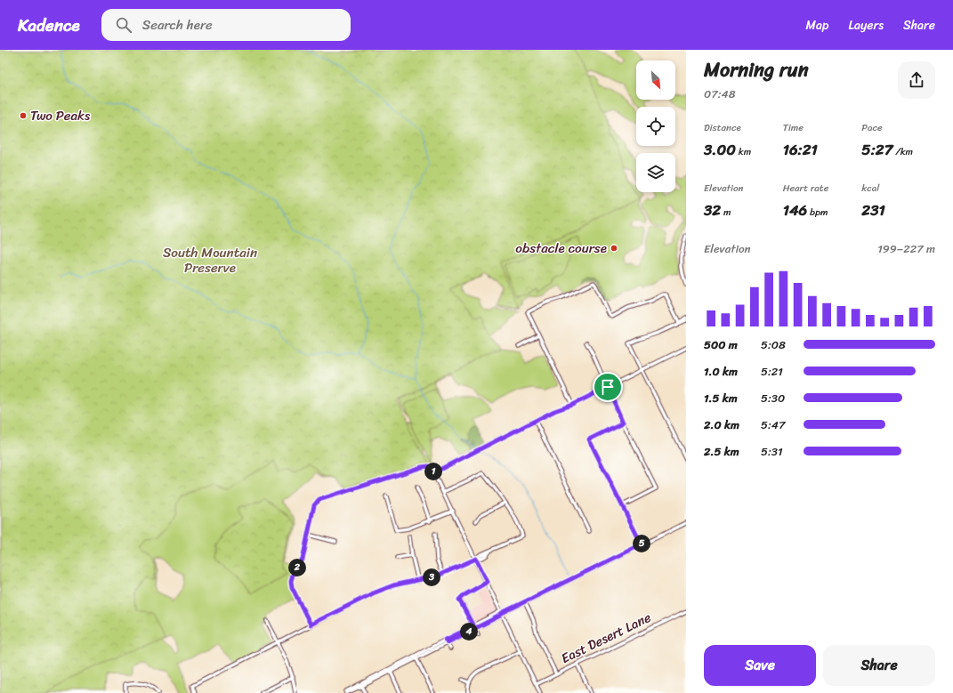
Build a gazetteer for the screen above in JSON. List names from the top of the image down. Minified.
{"streets":{"street":["East Desert Lane"]},"parks":["South Mountain Preserve"],"places":["Two Peaks","obstacle course"],"north":"bottom right","page":{"header":"Kadence","search":"Search here","nav":["Map","Layers","Share"],"heading":["Morning run","07:48"],"stats":[["Distance","3.00 km"],["Time","16:21"],["Pace","5:27 /km"],["Elevation","32 m"],["Heart rate","146 bpm"],["kcal","231"]],"chart":["Elevation","199–227 m"],"list":[{"name":"500 m","note":"5:08"},{"name":"1.0 km","note":"5:21"},{"name":"1.5 km","note":"5:30"},{"name":"2.0 km","note":"5:47"},{"name":"2.5 km","note":"5:31"}],"pins":["1","5","2","3","4"],"buttons":["Save","Share"]}}
